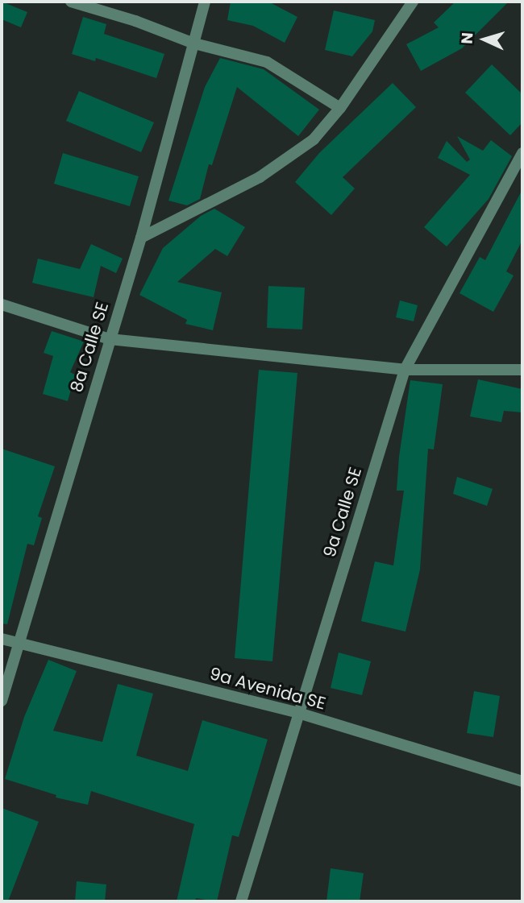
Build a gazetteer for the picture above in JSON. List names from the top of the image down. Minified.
{"streets":{"street":["8a Calle SE","9a Calle SE","9a Avenida SE"]},"crossings":[["8a Calle SE","9a Avenida SE"],["9a Calle SE","9a Avenida SE"]],"north":"left"}
